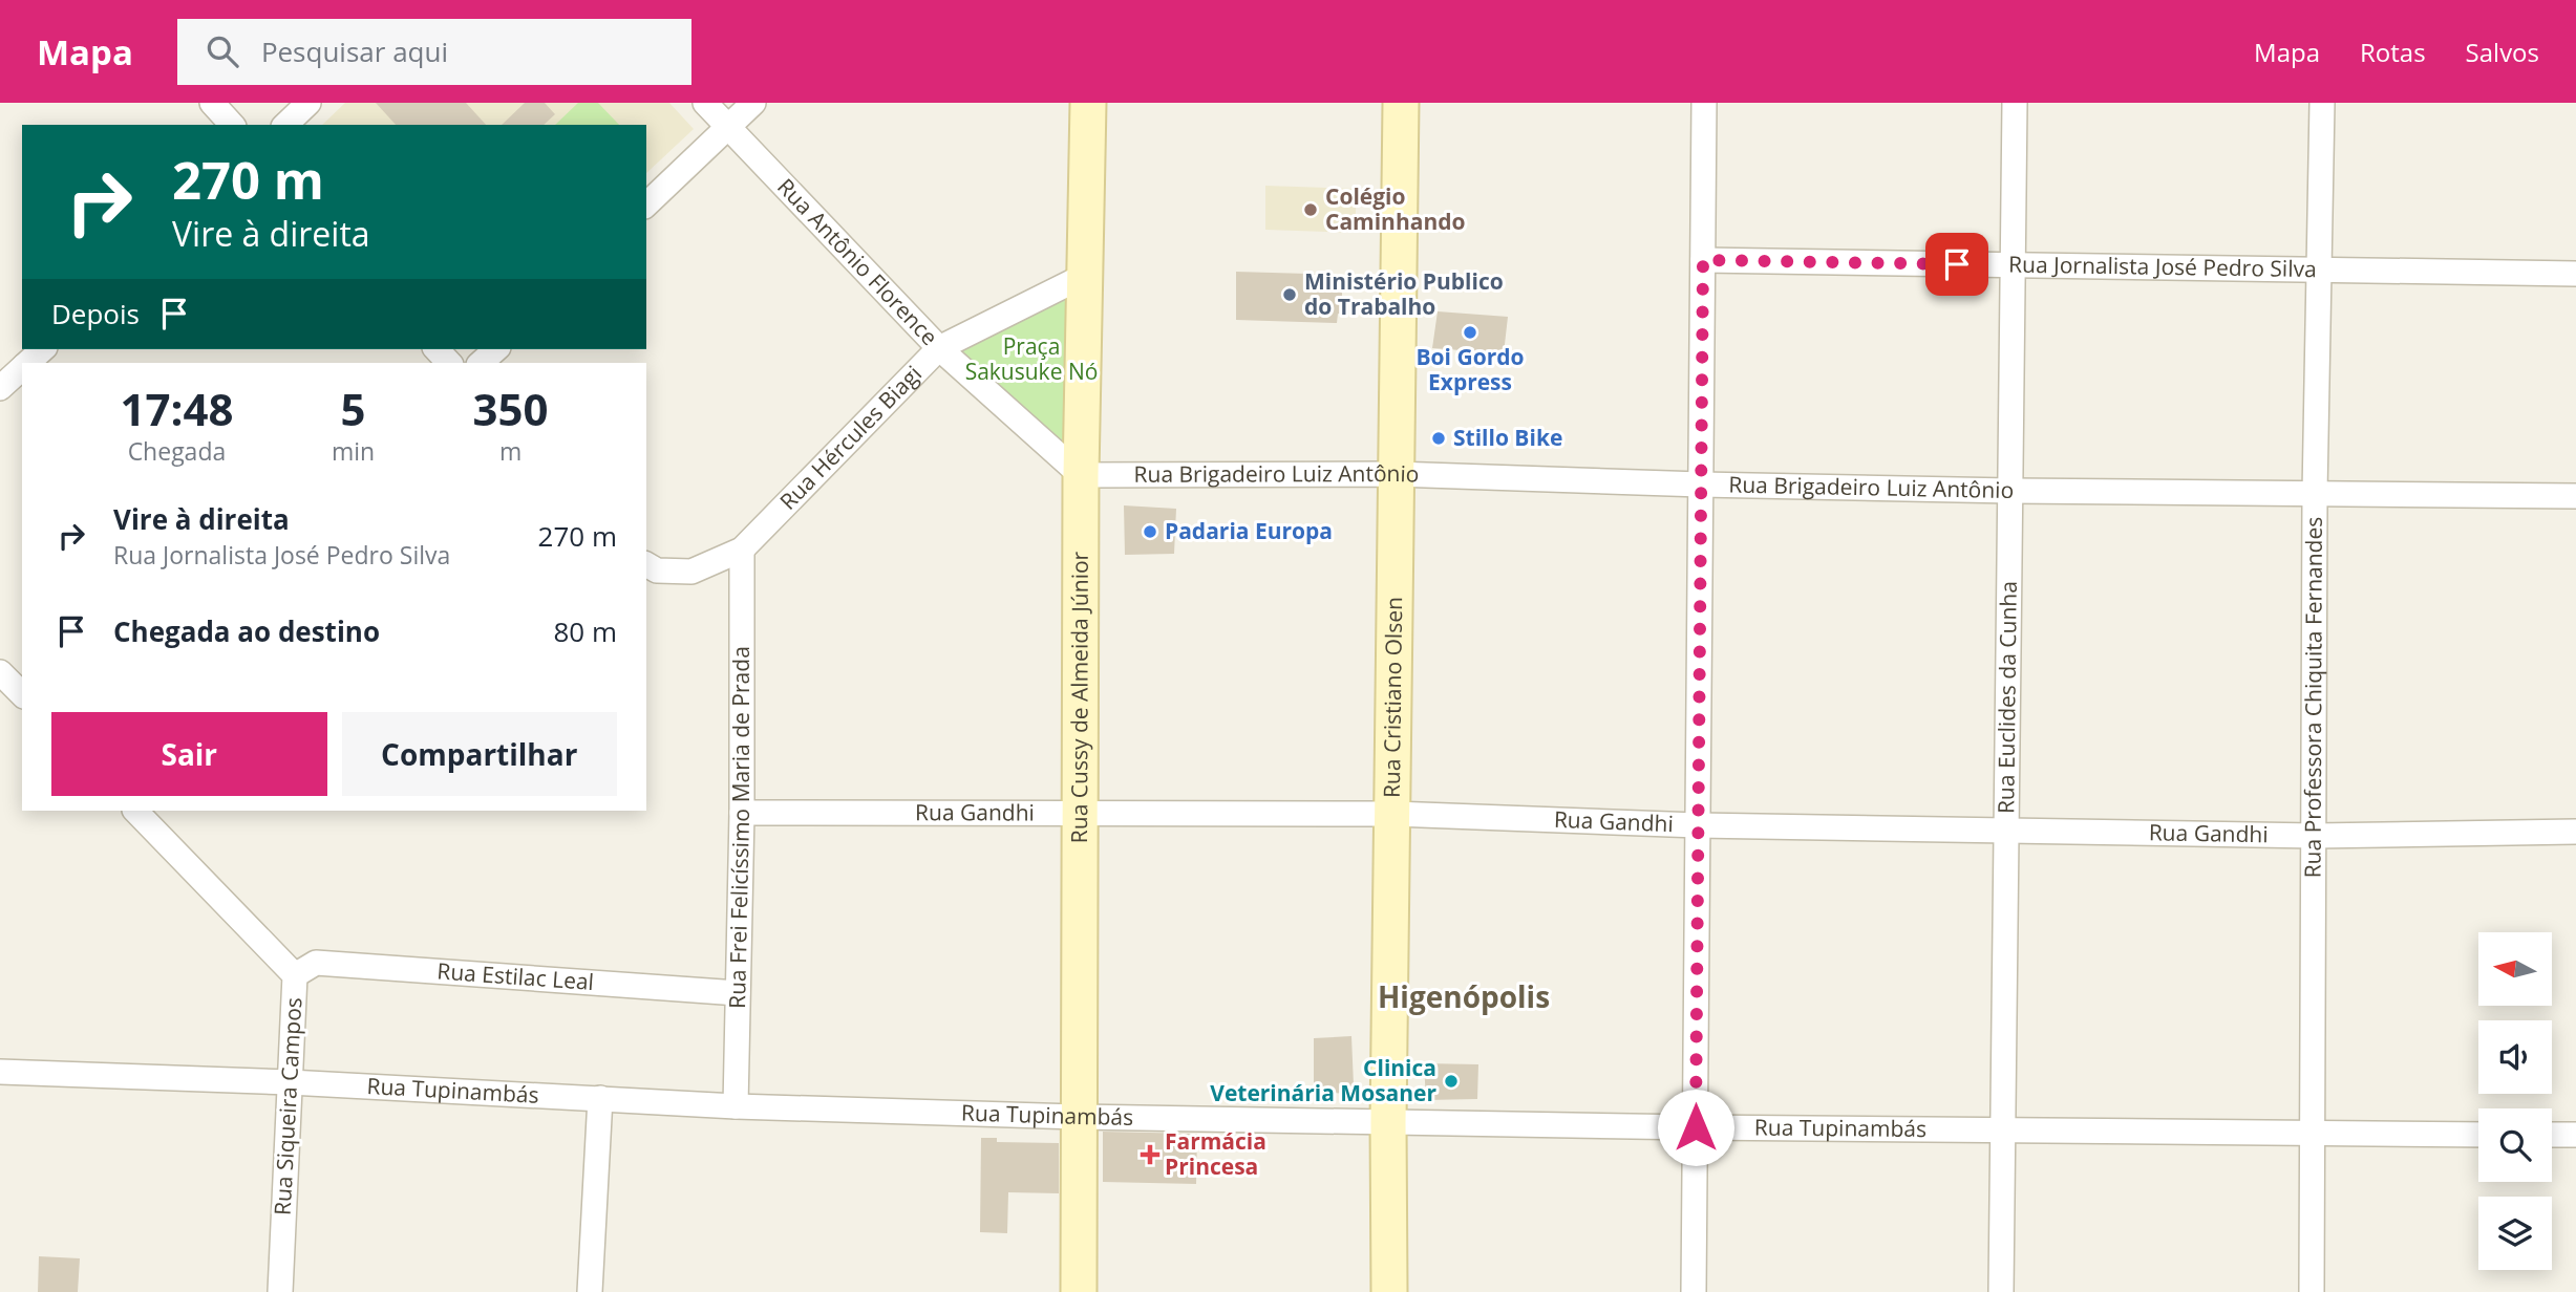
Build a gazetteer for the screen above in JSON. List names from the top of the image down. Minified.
{"streets":{"street":["Rua Antônio Florence","Rua Jornalista José Pedro Silva","Rua Hércules Biagi","Rua Brigadeiro Luiz Antônio","Rua Cussy de Almeida Júnior","Rua Cristiano Olsen","Rua Euclides da Cunha","Rua Professora Chiquita Fernandes","Rua Gandhi","Rua Frei Felicíssimo Maria de Prada","Rua Estilac Leal","Rua Tupinambás","Rua Siqueira Campos"]},"crossings":[["Rua Antônio Florence","Rua Hércules Biagi"],["Rua Antônio Florence","Rua Brigadeiro Luiz Antônio"],["Rua Antônio Florence","Rua Cussy de Almeida Júnior"],["Rua Jornalista José Pedro Silva","Rua Euclides da Cunha"],["Rua Jornalista José Pedro Silva","Rua Professora Chiquita Fernandes"],["Rua Hércules Biagi","Rua Cussy de Almeida Júnior"],["Rua Hércules Biagi","Rua Frei Felicíssimo Maria de Prada"],["Rua Brigadeiro Luiz Antônio","Rua Cussy de Almeida Júnior"],["Rua Brigadeiro Luiz Antônio","Rua Cristiano Olsen"],["Rua Brigadeiro Luiz Antônio","Rua Euclides da Cunha"],["Rua Brigadeiro Luiz Antônio","Rua Professora Chiquita Fernandes"],["Rua Cussy de Almeida Júnior","Rua Gandhi"],["Rua Cussy de Almeida Júnior","Rua Tupinambás"],["Rua Cristiano Olsen","Rua Gandhi"],["Rua Cristiano Olsen","Rua Tupinambás"],["Rua Euclides da Cunha","Rua Gandhi"],["Rua Euclides da Cunha","Rua Tupinambás"],["Rua Professora Chiquita Fernandes","Rua Gandhi"],["Rua Professora Chiquita Fernandes","Rua Tupinambás"],["Rua Gandhi","Rua Frei Felicíssimo Maria de Prada"],["Rua Frei Felicíssimo Maria de Prada","Rua Estilac Leal"],["Rua Frei Felicíssimo Maria de Prada","Rua Tupinambás"],["Rua Estilac Leal","Rua Siqueira Campos"],["Rua Tupinambás","Rua Siqueira Campos"]],"districts":["Higenópolis"],"parks":["Praça Sakusuke Nó"],"places":{"other":["Colégio Caminhando","Ministério Publico do Trabalho","Boi Gordo Express","Stillo Bike","Padaria Europa","Clinica Veterinária Mosaner"],"health":["Farmácia Princesa"]},"north":"left","page":{"header":"Mapa","search":"Pesquisar aqui","nav":["Mapa","Rotas","Salvos"],"turn":["270 m","Vire à direita"],"then":"Depois","eta":["17:48","Chegada","5","min","350","m"],"list":[{"name":"Vire à direita","note":"Rua Jornalista José Pedro Silva","value":"270 m"},{"name":"Chegada ao destino","value":"80 m"}],"buttons":["Sair","Compartilhar"]}}
